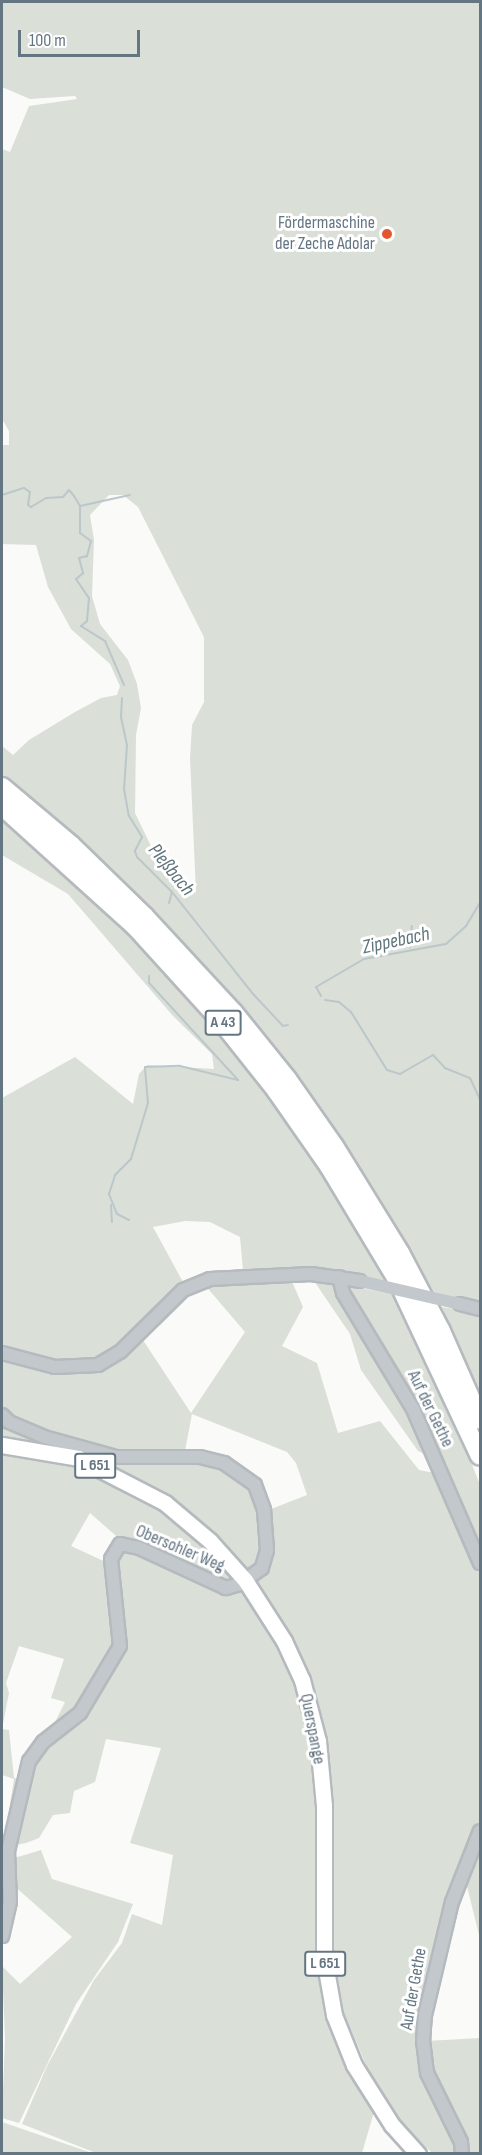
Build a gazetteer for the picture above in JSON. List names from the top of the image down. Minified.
{"streets":{"highway":["A 43"],"main road":["L 651","Querspange"],"street":["Auf der Gethe","Obersohler Weg"]},"crossings":[["Obersohler Weg","Querspange"]],"water":["Pleßbach","Zippebach"],"places":["Fördermaschine der Zeche Adolar"],"scale_bar":"100 m"}
